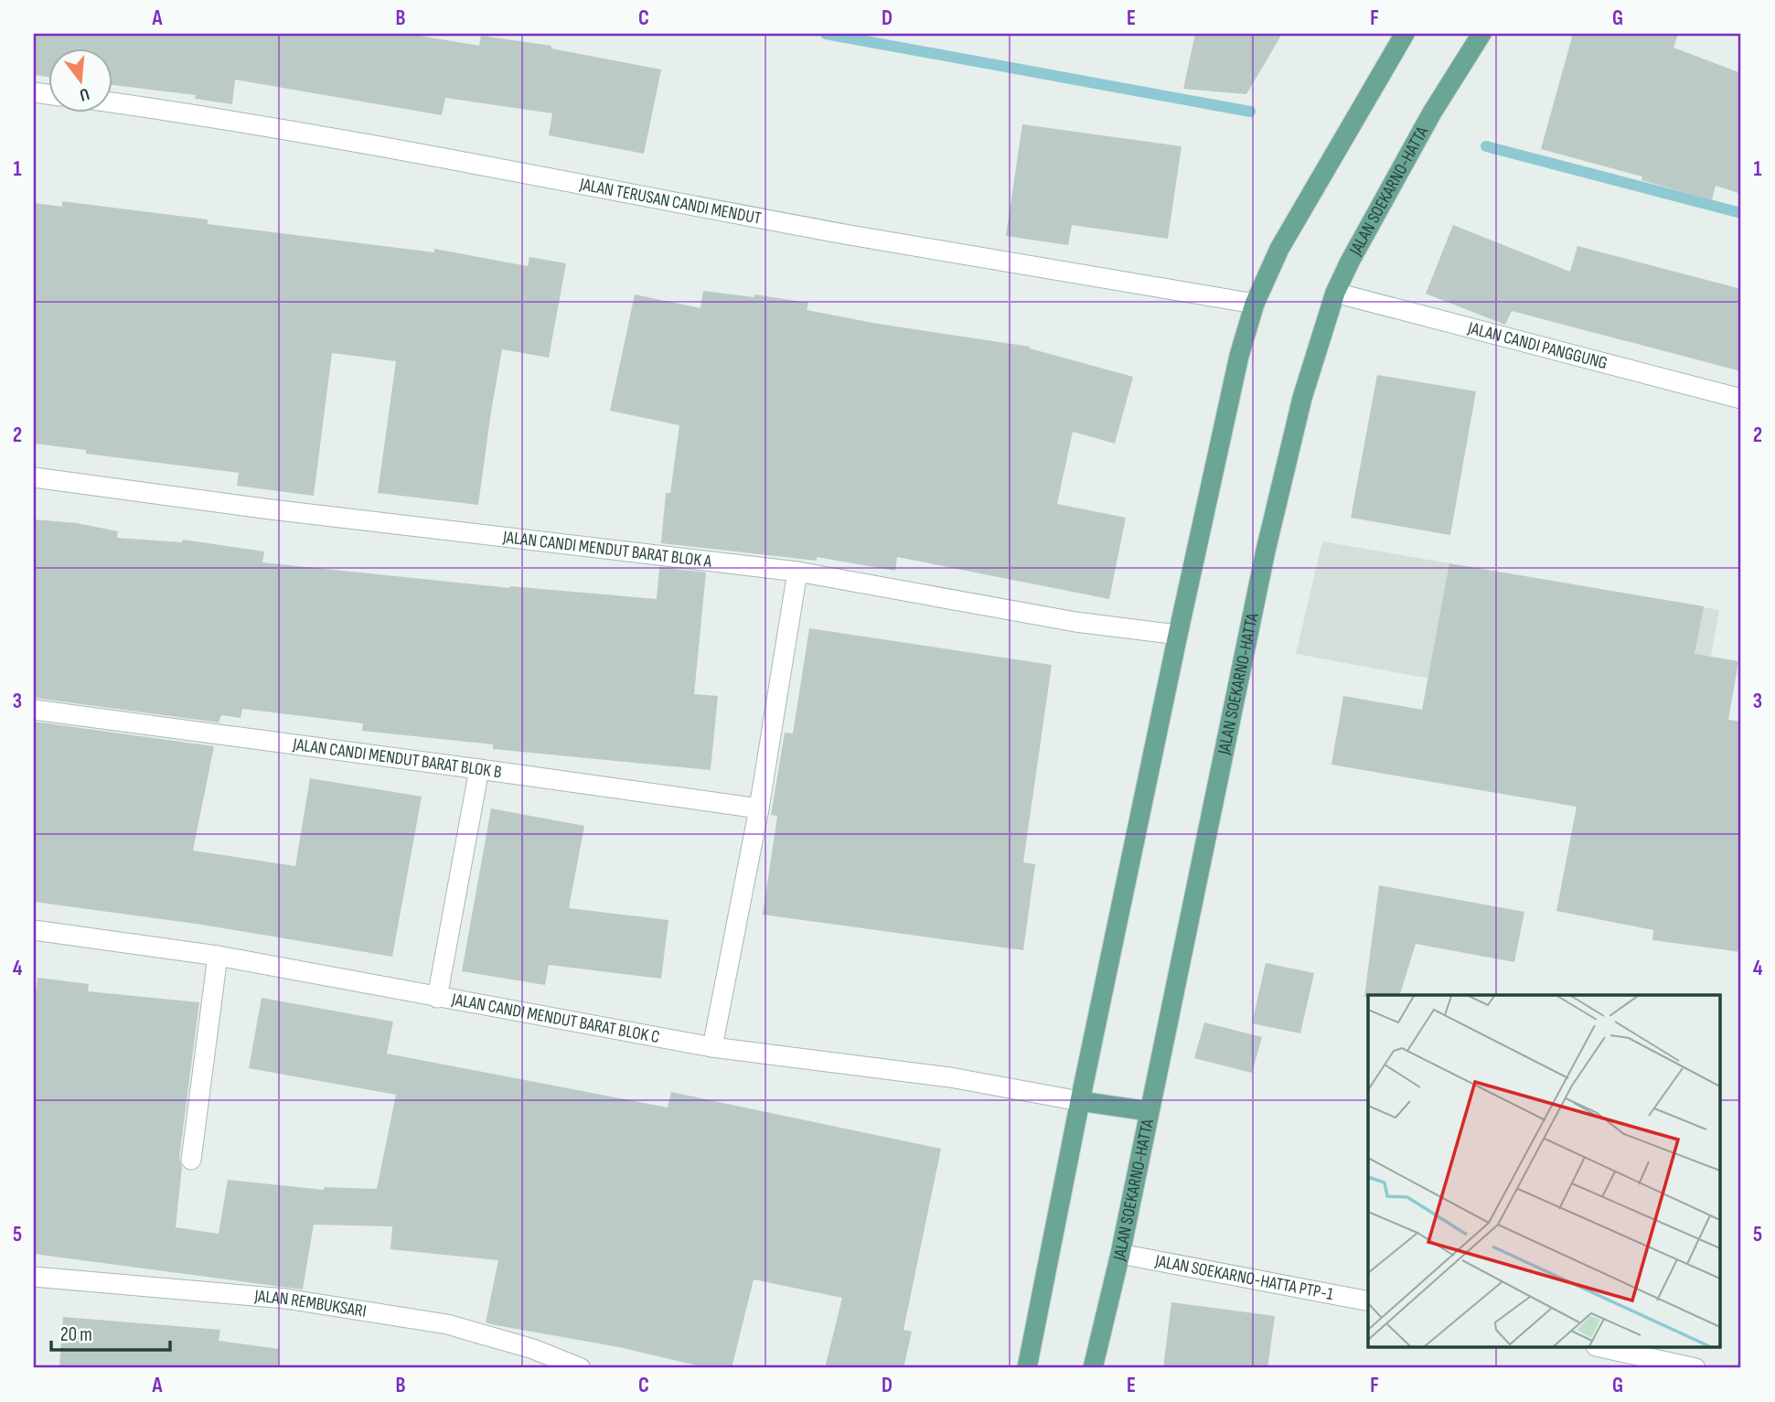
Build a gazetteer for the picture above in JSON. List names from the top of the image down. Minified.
{"streets":{"main road":["JALAN SOEKARNO-HATTA"],"street":["JALAN TERUSAN CANDI MENDUT","JALAN CANDI PANGGUNG","JALAN CANDI MENDUT BARAT BLOK A","JALAN CANDI MENDUT BARAT BLOK B","JALAN CANDI MENDUT BARAT BLOK C","JALAN SOEKARNO-HATTA PTP-1","JALAN REMBUKSARI"]},"crossings":[["JALAN SOEKARNO-HATTA","JALAN CANDI PANGGUNG"],["JALAN SOEKARNO-HATTA","JALAN SOEKARNO-HATTA PTP-1"]],"scale_bar":"20 m","north":"bottom","grid":{"columns":["A","B","C","D","E","F","G"],"rows":["1","2","3","4","5"]}}
